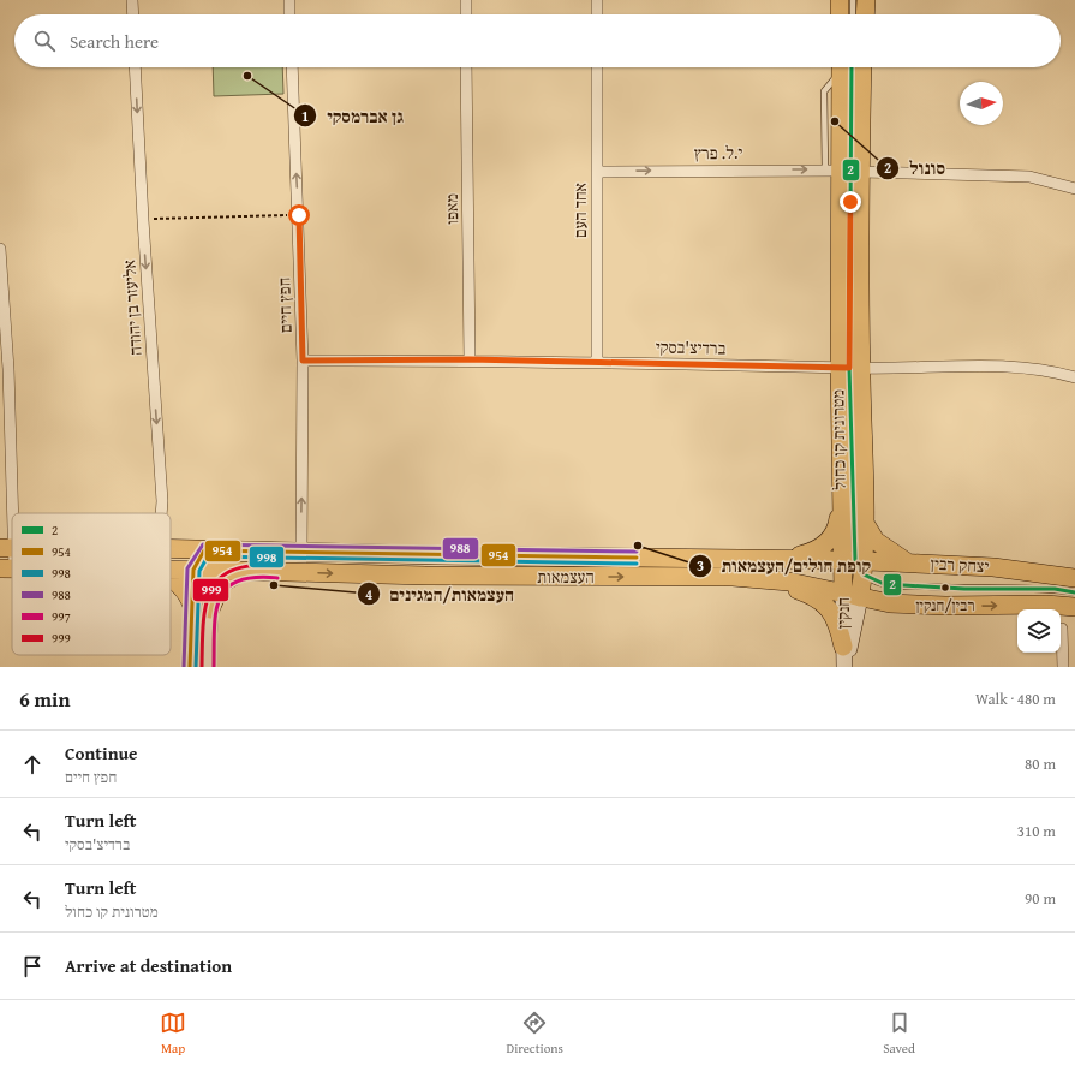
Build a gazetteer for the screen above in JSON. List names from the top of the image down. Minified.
{"streets":{"main road":["יצחק רבין","העצמאות","חנקין"],"street":["י.ל. פרץ","מאפו","אחד העם","חפץ חיים","אליעזר בן יהודה","ברדיצ'בסקי"],"lane":["מטרונית קו כחול"]},"crossings":[["י.ל. פרץ","אחד העם"],["מאפו","ברדיצ'בסקי"],["אחד העם","ברדיצ'בסקי"],["חפץ חיים","ברדיצ'בסקי"],["חפץ חיים","העצמאות"],["ברדיצ'בסקי","מטרונית קו כחול"],["מטרונית קו כחול","יצחק רבין"],["מטרונית קו כחול","העצמאות"],["מטרונית קו כחול","חנקין"],["יצחק רבין","העצמאות"],["יצחק רבין","חנקין"],["העצמאות","חנקין"]],"one_way":["י.ל. פרץ","חפץ חיים","אליעזר בן יהודה"],"places":["גן אברמסקי","סונול","קופת חולים/העצמאות","העצמאות/המגינים","רבין/חנקין"],"lines":["transit line 2","transit line 988","transit line 954","transit line 998","transit line 999","transit line 997"],"legend":["2","954","998","988","997","999"],"north":"right","page":{"search":"Search here","heading":["6 min","Walk · 480 m"],"list":[["Continue","חפץ חיים","80 m"],["Turn left","ברדיצ'בסקי","310 m"],["Turn left","מטרונית קו כחול","90 m"],"Arrive at destination"],"nav":["Map","Directions","Saved"]}}
